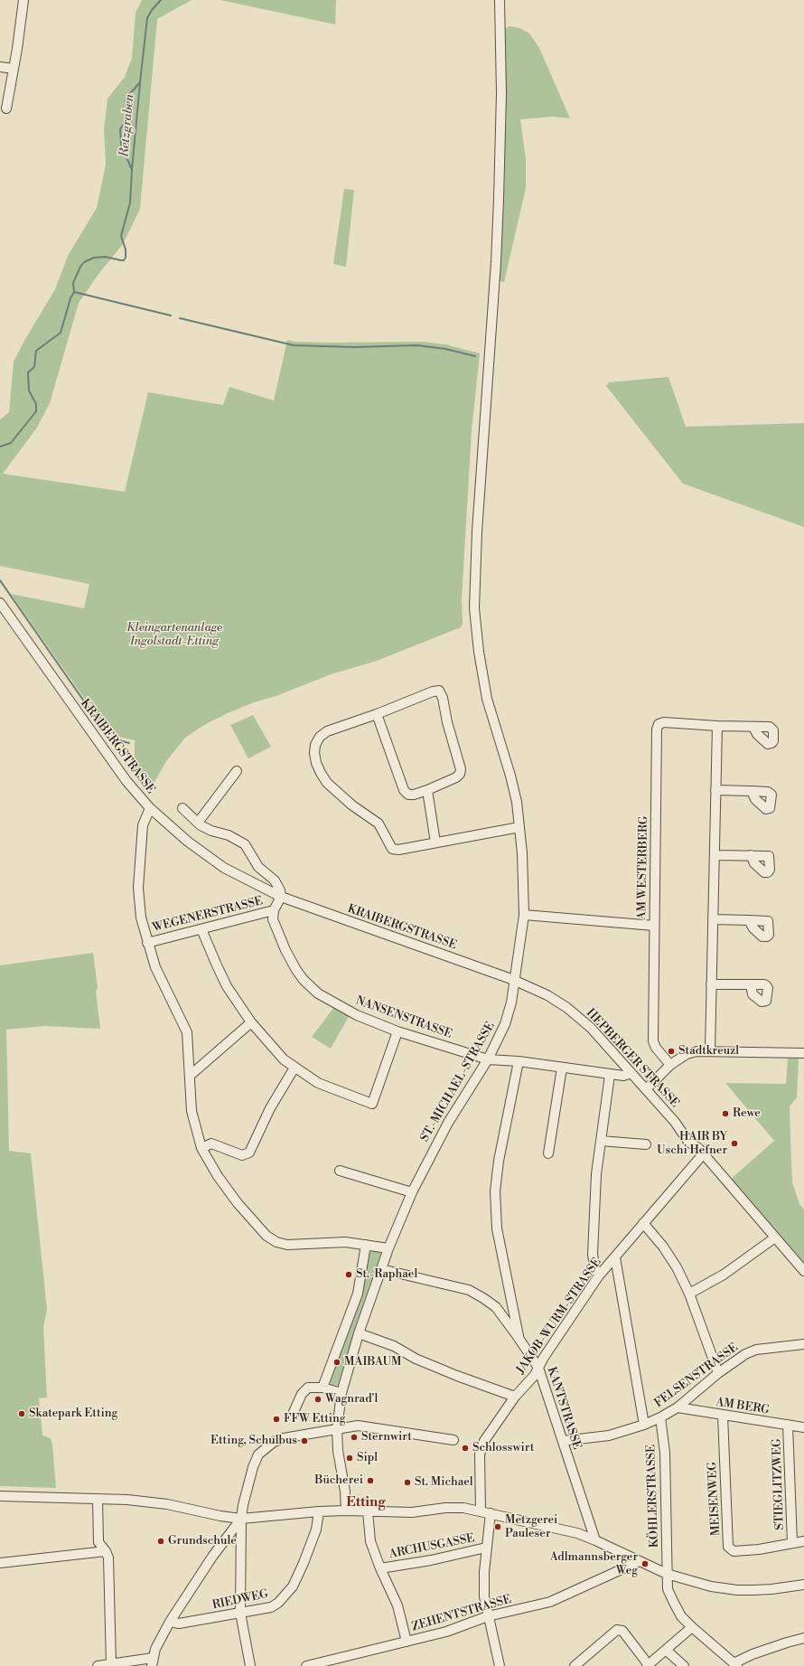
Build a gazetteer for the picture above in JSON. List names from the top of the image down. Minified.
{"streets":{"street":["KRAIBERGSTRASSE","AM WESTERBERG","WEGENERSTRASSE","NANSENSTRASSE","HEPBERGER STRASSE","ST.-MICHAEL-STRASSE","JAKOB-WURM-STRASSE","FELSENSTRASSE","AM BERG","KANTSTRASSE","STIEGLITZWEG","KÖHLERSTRASSE","MEISENWEG","ARCHUSGASSE","RIEDWEG","ZEHENTSTRASSE"]},"crossings":[["KRAIBERGSTRASSE","HEPBERGER STRASSE"],["KRAIBERGSTRASSE","ST.-MICHAEL-STRASSE"],["WEGENERSTRASSE","NANSENSTRASSE"],["NANSENSTRASSE","HEPBERGER STRASSE"],["NANSENSTRASSE","ST.-MICHAEL-STRASSE"],["HEPBERGER STRASSE","ST.-MICHAEL-STRASSE"],["HEPBERGER STRASSE","JAKOB-WURM-STRASSE"],["ST.-MICHAEL-STRASSE","KANTSTRASSE"],["JAKOB-WURM-STRASSE","KANTSTRASSE"],["FELSENSTRASSE","AM BERG"],["FELSENSTRASSE","KANTSTRASSE"],["FELSENSTRASSE","KÖHLERSTRASSE"],["AM BERG","STIEGLITZWEG"],["AM BERG","MEISENWEG"],["STIEGLITZWEG","MEISENWEG"]],"districts":["Etting"],"water":["Retzgraben"],"parks":["Kleingartenanlage Ingolstadt-Etting"],"places":["Stadtkreuzl","Rewe","HAIR BY Uschi Hefner","St.-Raphael","MAIBAUM","Wagnrad'l","Skatepark Etting","FFW Etting","Sternwirt","Etting, Schulbus","Schlosswirt","Sipl","Bücherei","St. Michael","Metzgerei Pauleser","Grundschule","Adlmannsberger Weg"]}
